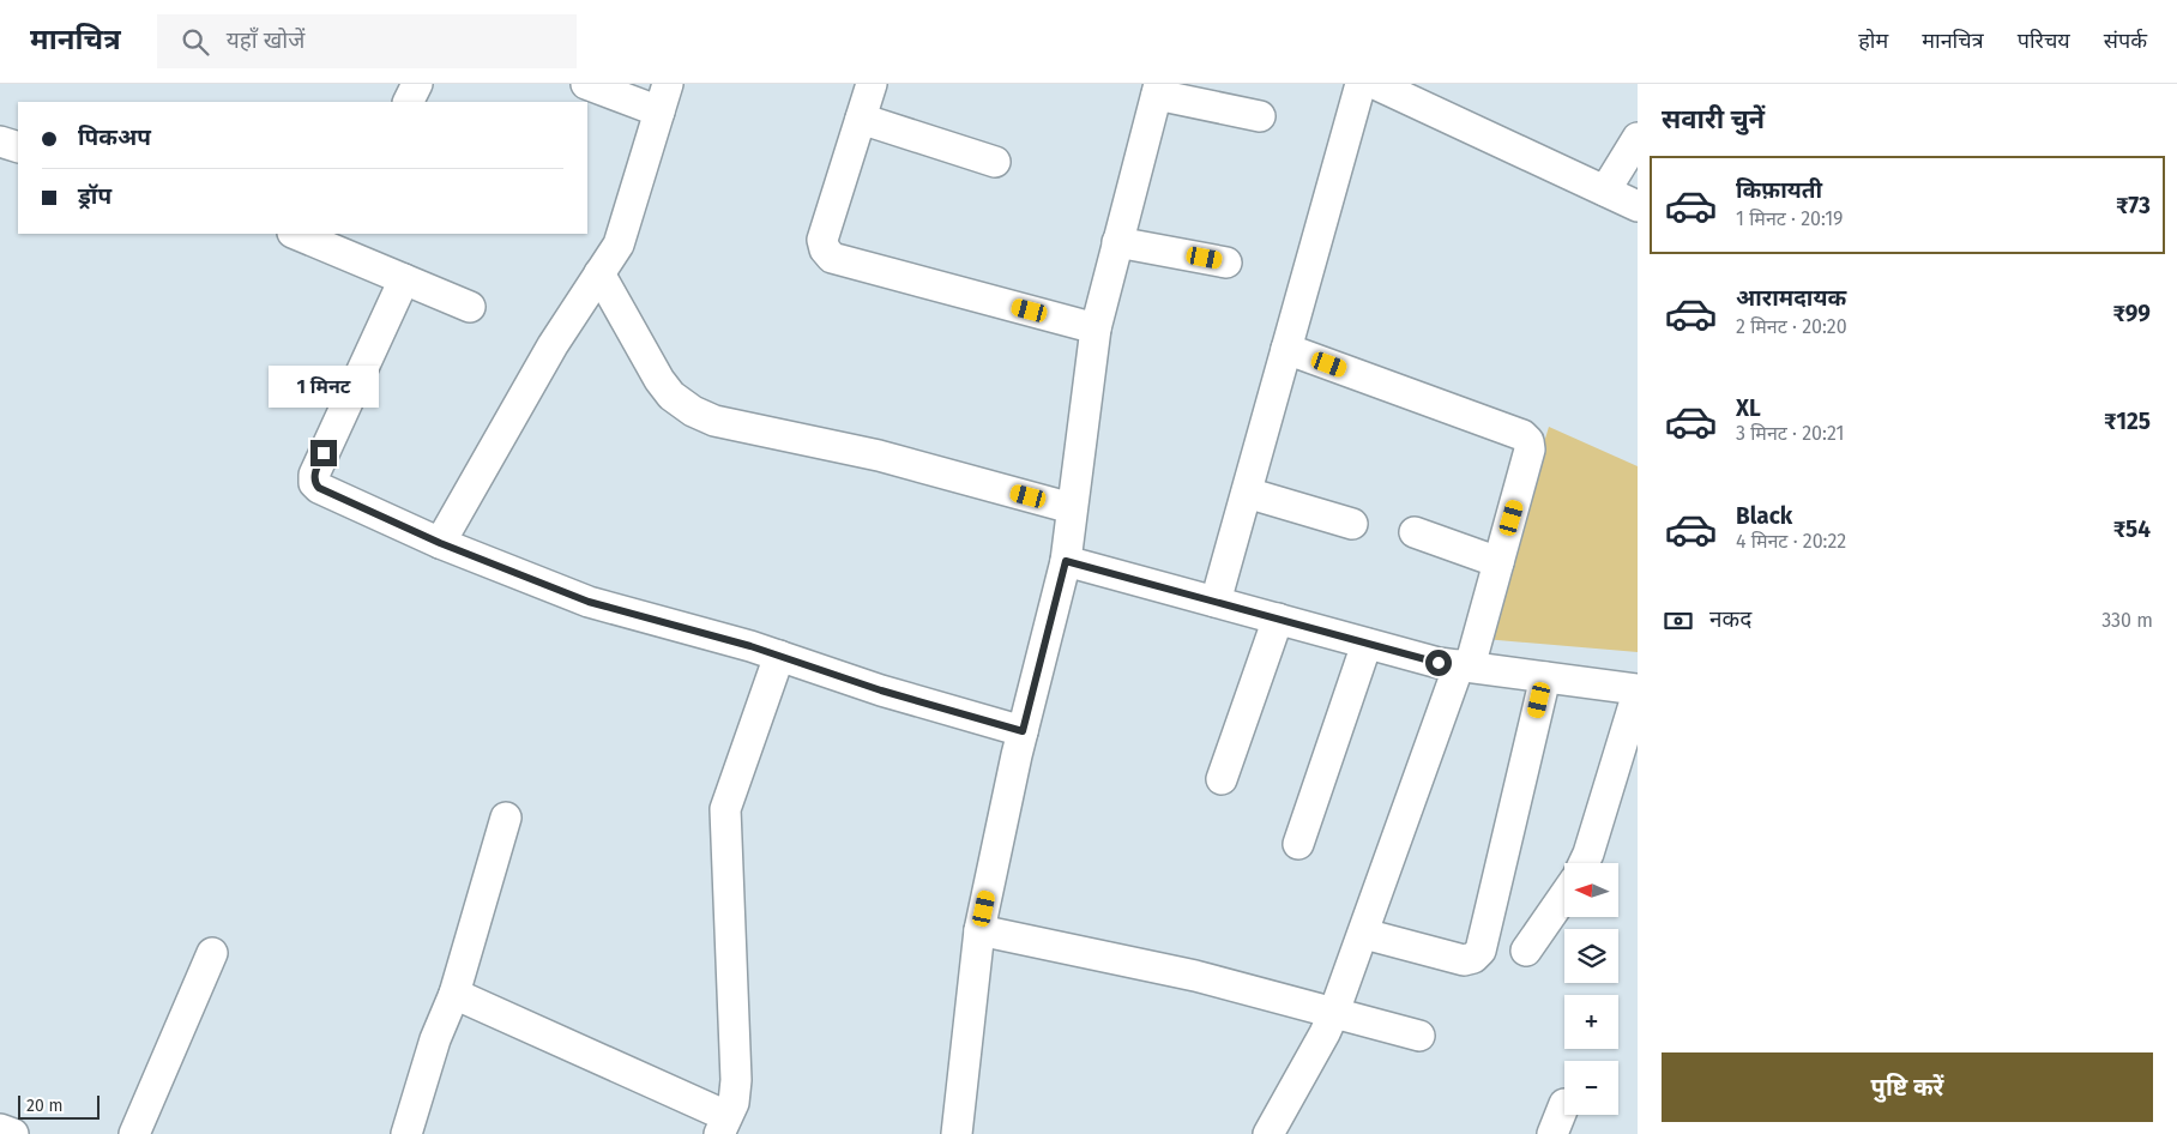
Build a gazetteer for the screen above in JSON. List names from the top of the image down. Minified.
{"scale_bar":"20 m","north":"left","page":{"header":"मानचित्र","search":"यहाँ खोजें","nav":["होम","मानचित्र","परिचय","संपर्क"],"heading":"सवारी चुनें","banner":["पिकअप","ड्रॉप"],"list":[{"name":"किफ़ायती","note":"1 मिनट · 20:19","value":"₹73"},{"name":"आरामदायक","note":"2 मिनट · 20:20","value":"₹99"},{"name":"XL","note":"3 मिनट · 20:21","value":"₹125"},{"name":"Black","note":"4 मिनट · 20:22","value":"₹54"}],"bubble":"1 मिनट","pay":["नकद","330 m"],"map_buttons":["+","−"],"buttons":"पुष्टि करें","scale":"20 m"}}
